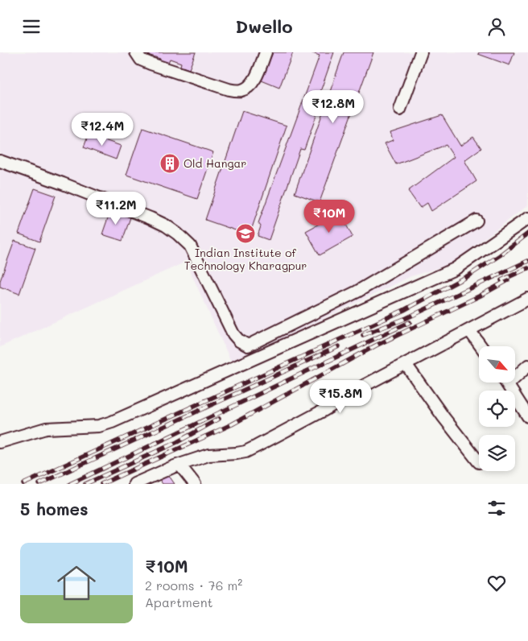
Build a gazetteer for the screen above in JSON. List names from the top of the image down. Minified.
{"places":{"building":["Old Hangar"],"school or university":["Indian Institute of Technology Kharagpur"]},"north":"bottom right","page":{"header":"Dwello","price":["₹12.8M","₹12.4M","₹11.2M","₹10M","₹15.8M"],"heading":"5 homes","list":[{"name":"₹10M","note":"2 rooms · 76 m² · Apartment"}]}}
